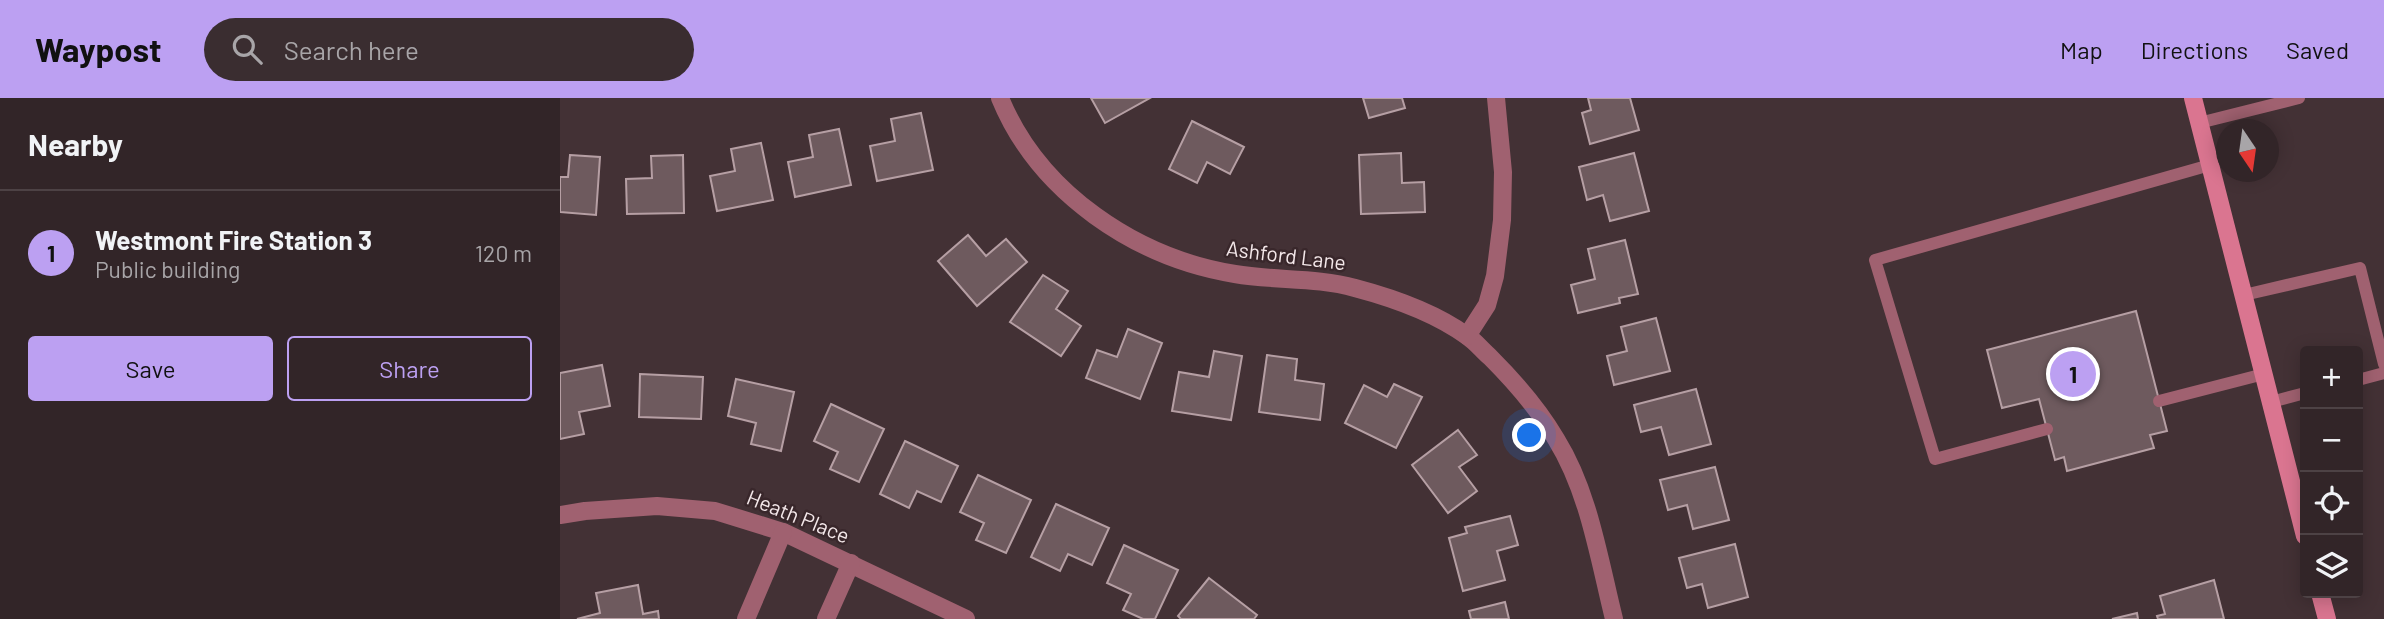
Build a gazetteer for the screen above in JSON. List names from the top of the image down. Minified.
{"streets":{"street":["Ashford Lane","Heath Place"]},"north":"bottom","page":{"header":"Waypost","search":"Search here","nav":["Map","Directions","Saved"],"heading":"Nearby","list":[{"mark":"1","name":"Westmont Fire Station 3","note":"Public building","value":"120 m"}],"buttons":["Save","Share"],"map_buttons":["+","−"],"pins":"1"}}
